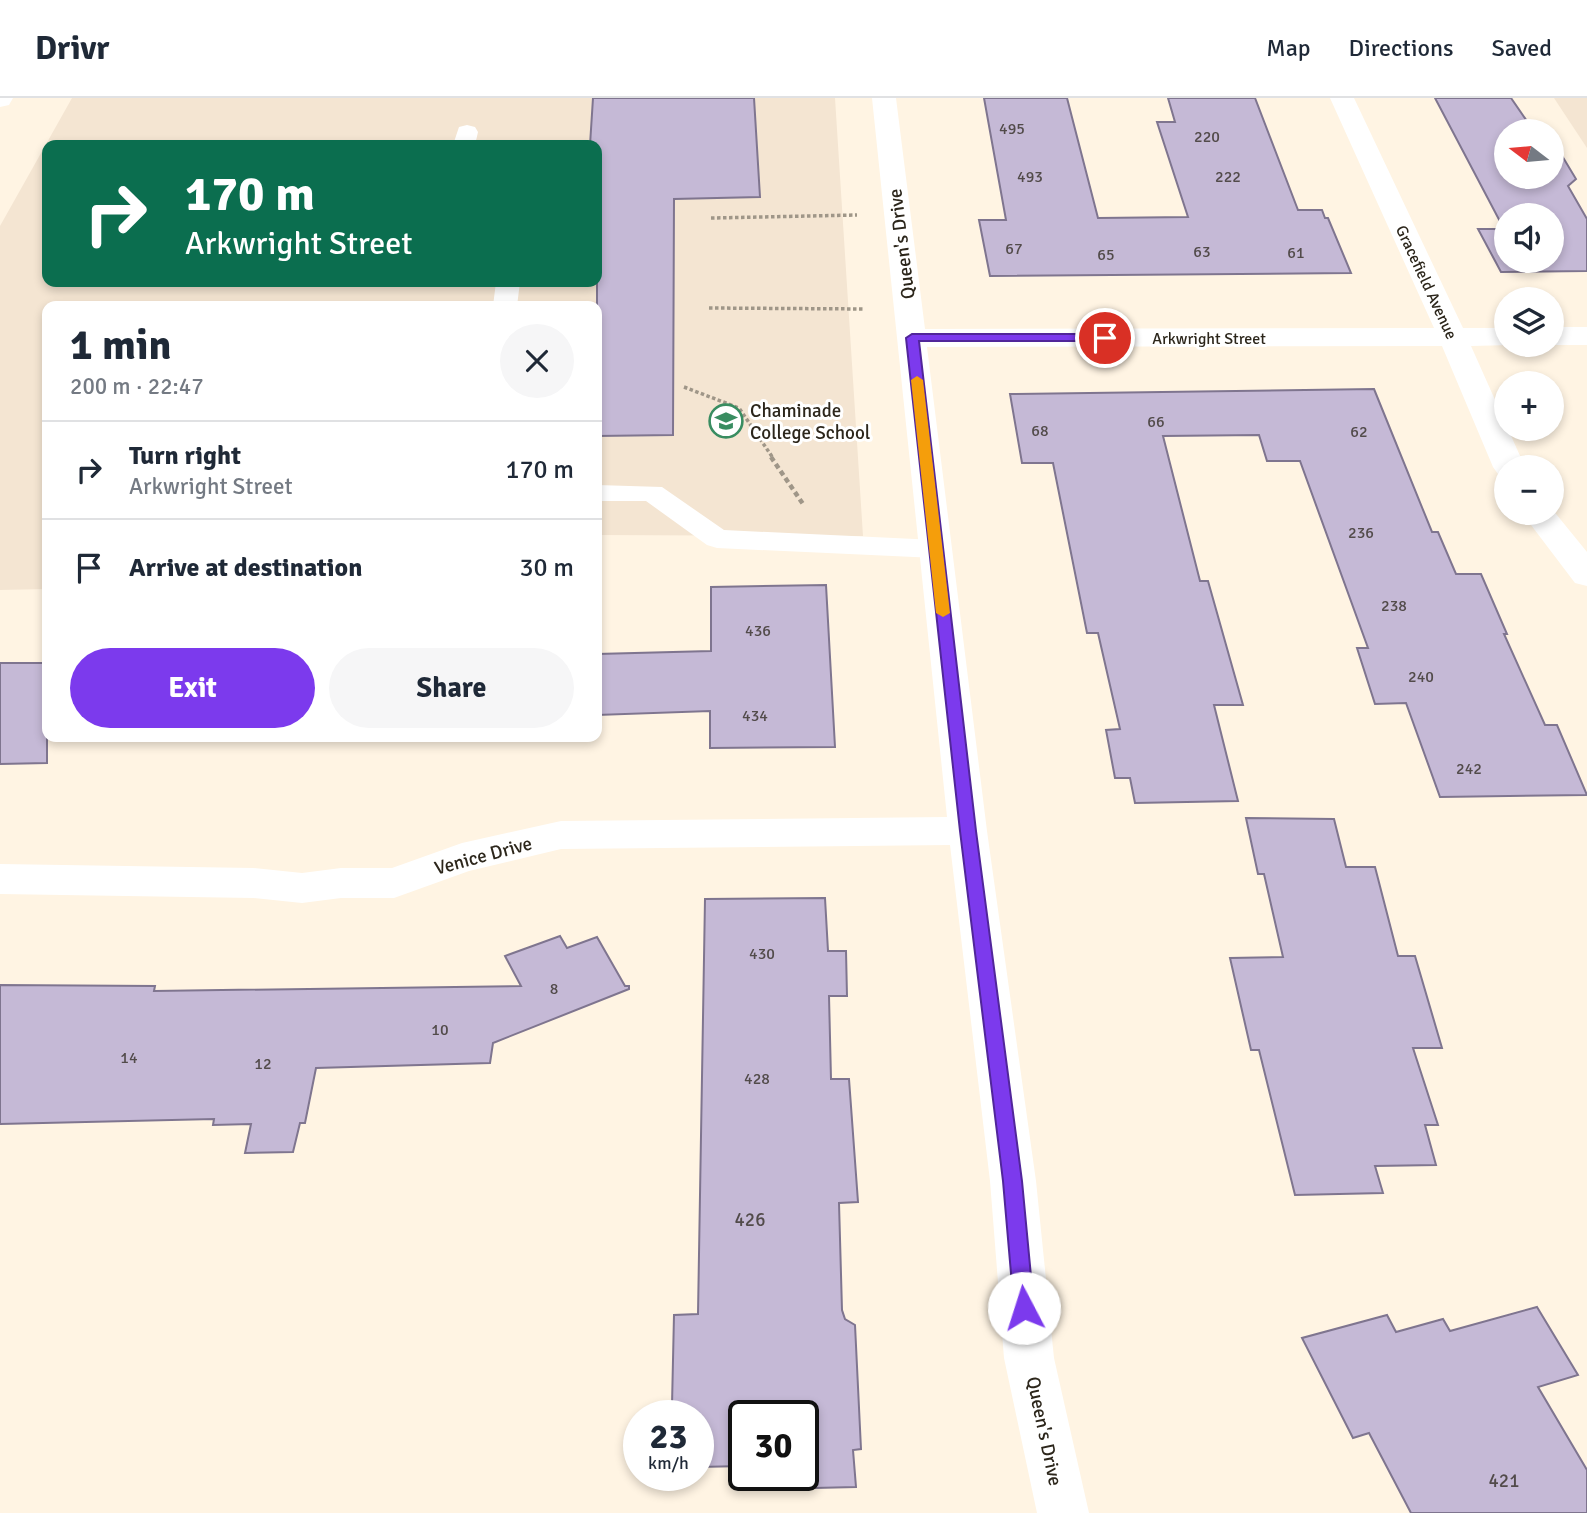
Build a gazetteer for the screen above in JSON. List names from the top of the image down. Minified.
{"streets":{"street":["Queen's Drive","Gracefield Avenue","Arkwright Street","Venice Drive"]},"crossings":[["Queen's Drive","Arkwright Street"],["Queen's Drive","Venice Drive"],["Gracefield Avenue","Arkwright Street"]],"places":{"school or university":["Chaminade College School"]},"house_numbers":["495","220","493","222","67","63","61","65","66","68","62","236","238","436","240","434","242","430","8","10","14","12","428","426","421"],"north":"left","page":{"header":"Drivr","nav":["Map","Directions","Saved"],"map_buttons":["+","−"],"turn":["170 m","Arkwright Street"],"heading":["1 min","200 m · 22:47"],"list":[{"name":"Turn right","note":"Arkwright Street","value":"170 m"},{"name":"Arrive at destination","value":"30 m"}],"buttons":["Exit","Share"],"speed":"23 km/h","limit":"30"}}
